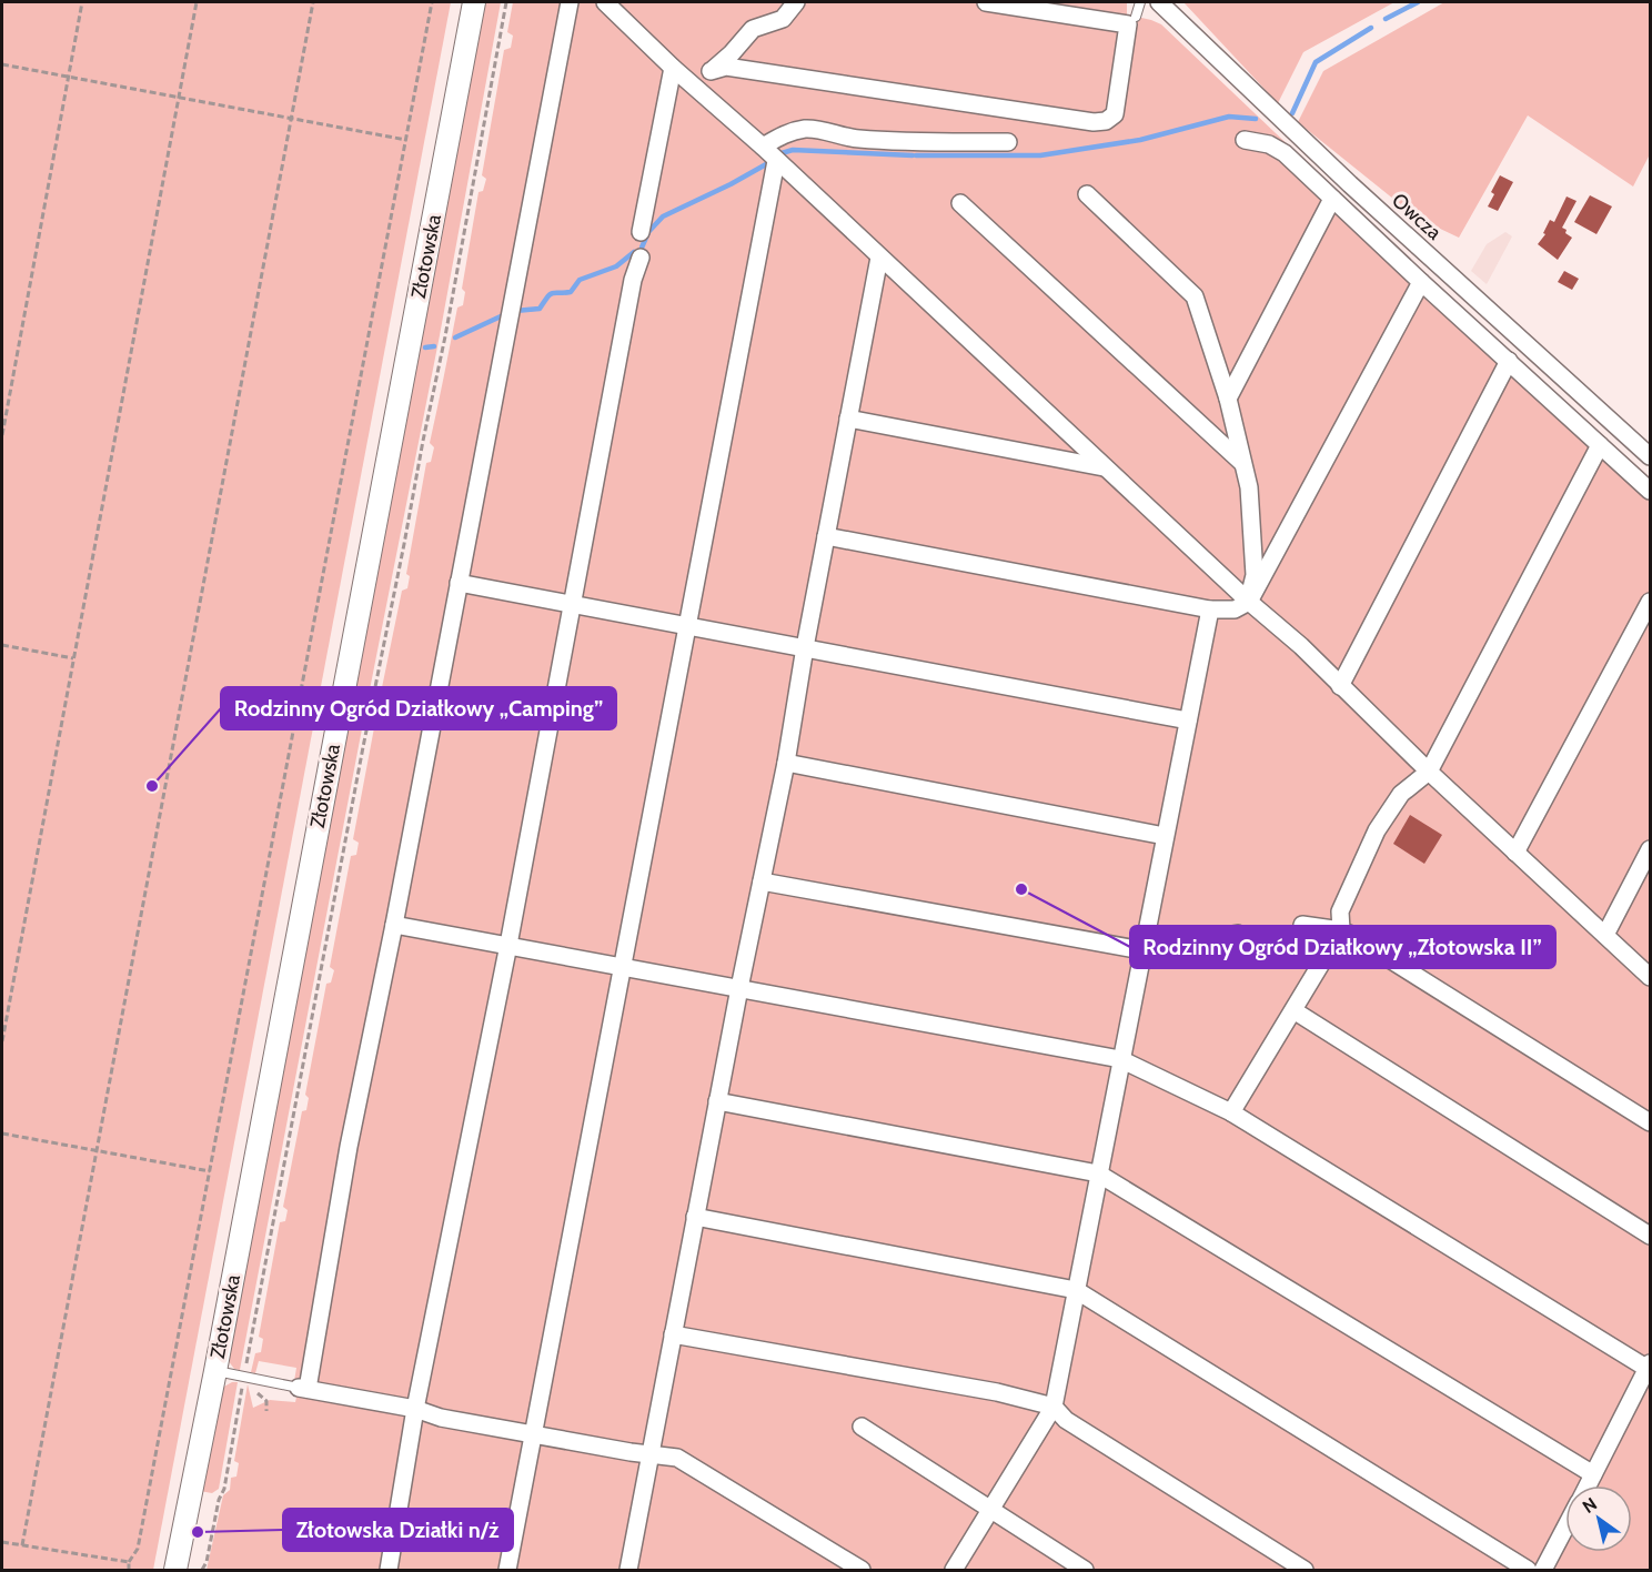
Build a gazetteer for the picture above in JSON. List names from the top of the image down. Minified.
{"streets":{"street":["Owcza","Złotowska"]},"places":["Rodzinny Ogród Działkowy „Camping”","Rodzinny Ogród Działkowy „Złotowska II”","Złotowska Działki n/ż"],"north":"top left"}
